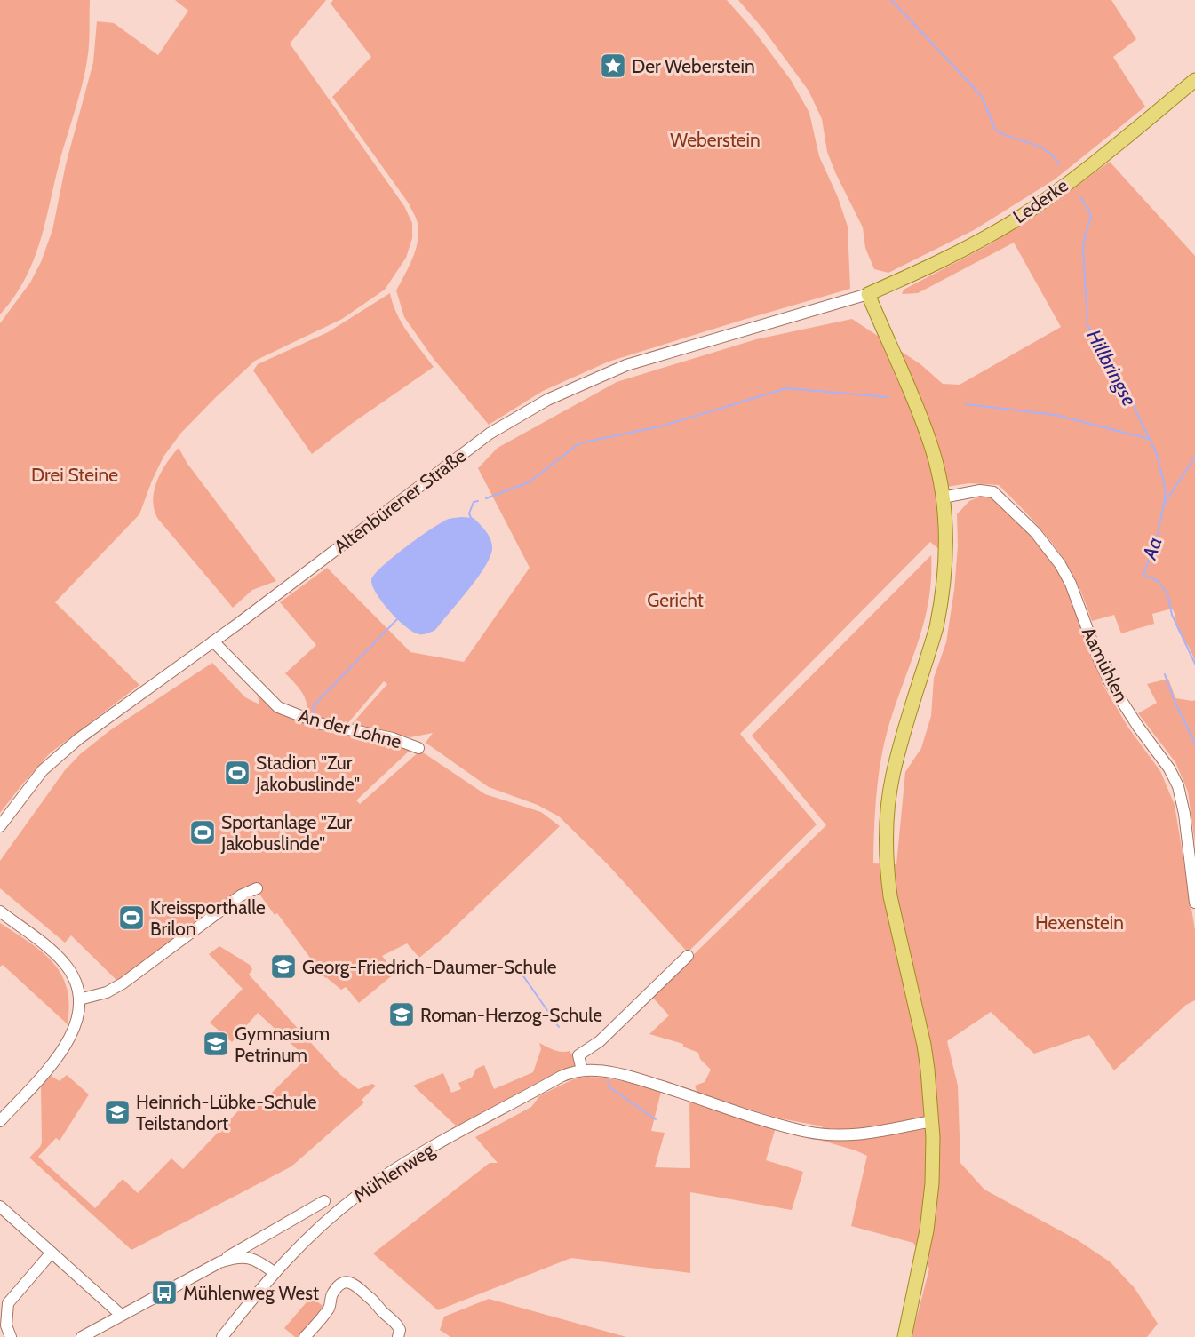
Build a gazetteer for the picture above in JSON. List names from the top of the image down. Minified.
{"streets":{"main road":["Lederke"],"street":["Altenbürener Straße","Aamühlen","An der Lohne","Mühlenweg"]},"crossings":[["Lederke","Altenbürener Straße"],["Altenbürener Straße","An der Lohne"]],"water":["Hillbringse","Aa"],"parks":["Weberstein","Drei Steine","Gericht","Hexenstein"],"places":{"place":["Der Weberstein"],"sports":["Stadion \"Zur Jakobuslinde\"","Sportanlage \"Zur Jakobuslinde\"","Kreissporthalle Brilon"],"school or university":["Georg-Friedrich-Daumer-Schule","Roman-Herzog-Schule","Gymnasium Petrinum","Heinrich-Lübke-Schule Teilstandort"],"bus stop":["Mühlenweg West"]}}
